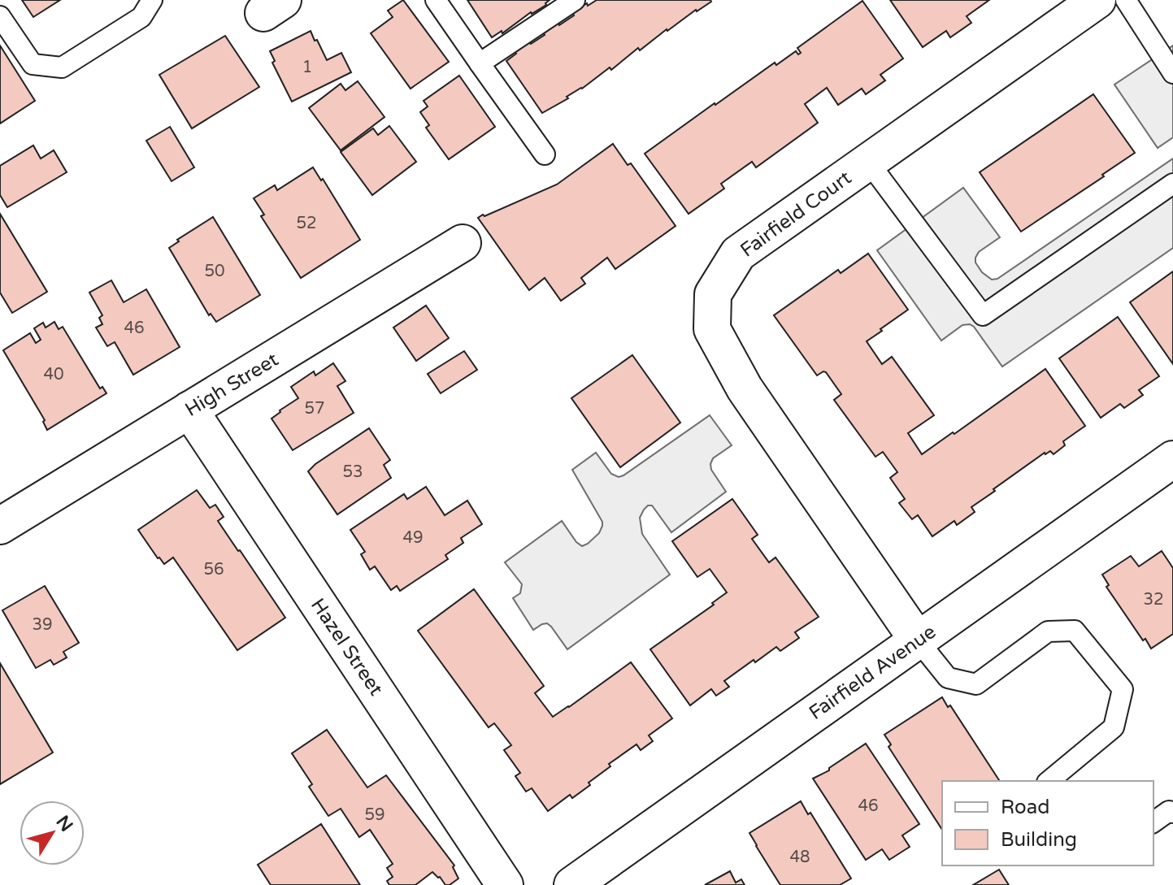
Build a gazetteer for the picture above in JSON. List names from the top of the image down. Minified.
{"streets":{"street":["Fairfield Court","High Street","Hazel Street","Fairfield Avenue"]},"crossings":[["Fairfield Court","Fairfield Avenue"],["High Street","Hazel Street"]],"house_numbers":["1","52","50","46","40","57","53","49","56","32","39","46","59","48"],"legend":["Road","Building"],"north":"top right"}
